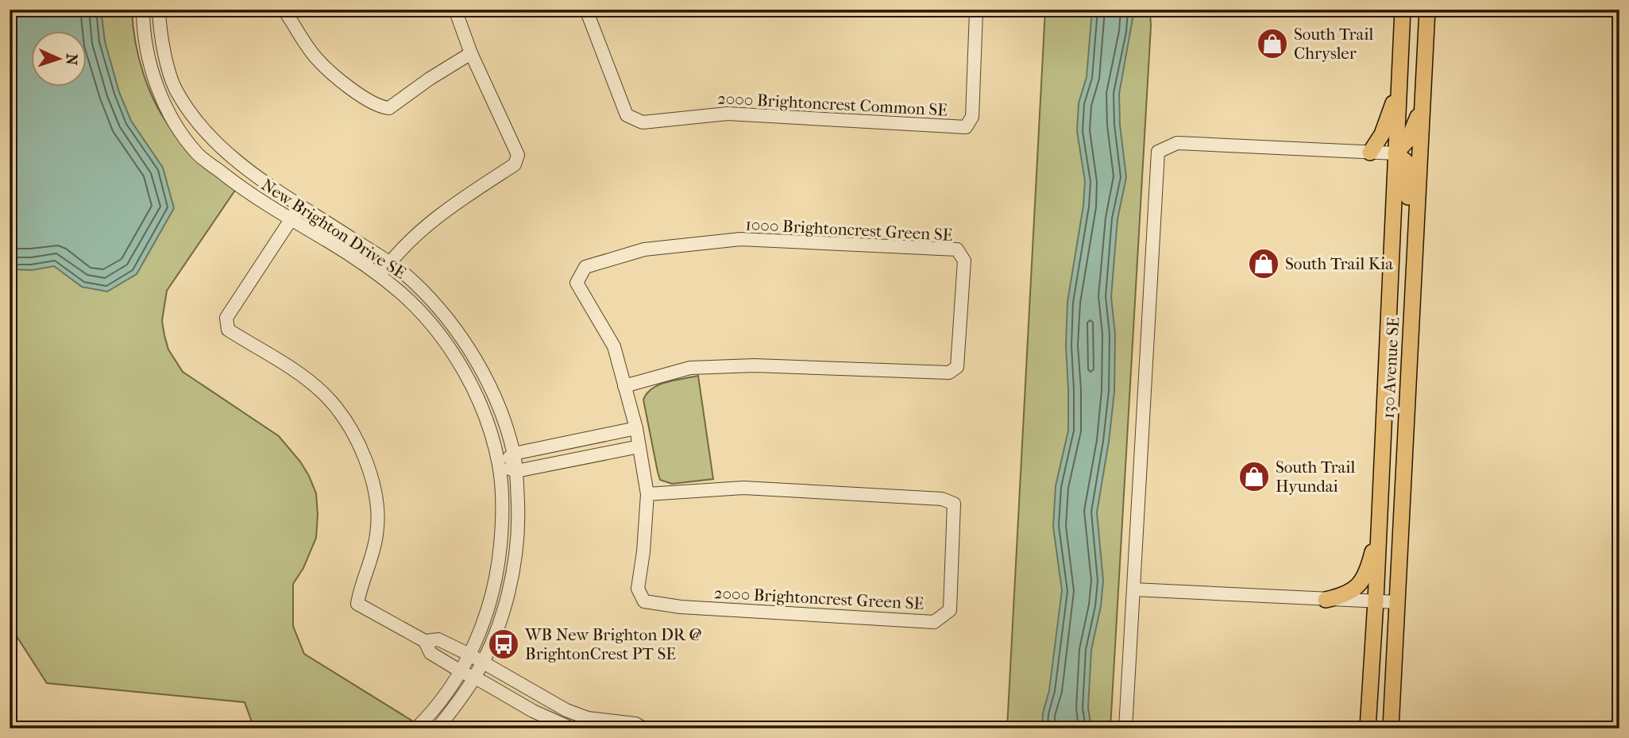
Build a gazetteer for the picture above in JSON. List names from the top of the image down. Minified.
{"streets":{"main road":["130 Avenue SE"],"street":["2000 Brightoncrest Common SE","New Brighton Drive SE","1000 Brightoncrest Green SE","2000 Brightoncrest Green SE"]},"crossings":[["1000 Brightoncrest Green SE","2000 Brightoncrest Green SE"]],"places":{"shop":["South Trail Chrysler","South Trail Kia","South Trail Hyundai"],"bus stop":["WB New Brighton DR @ BrightonCrest PT SE"]},"north":"right"}
